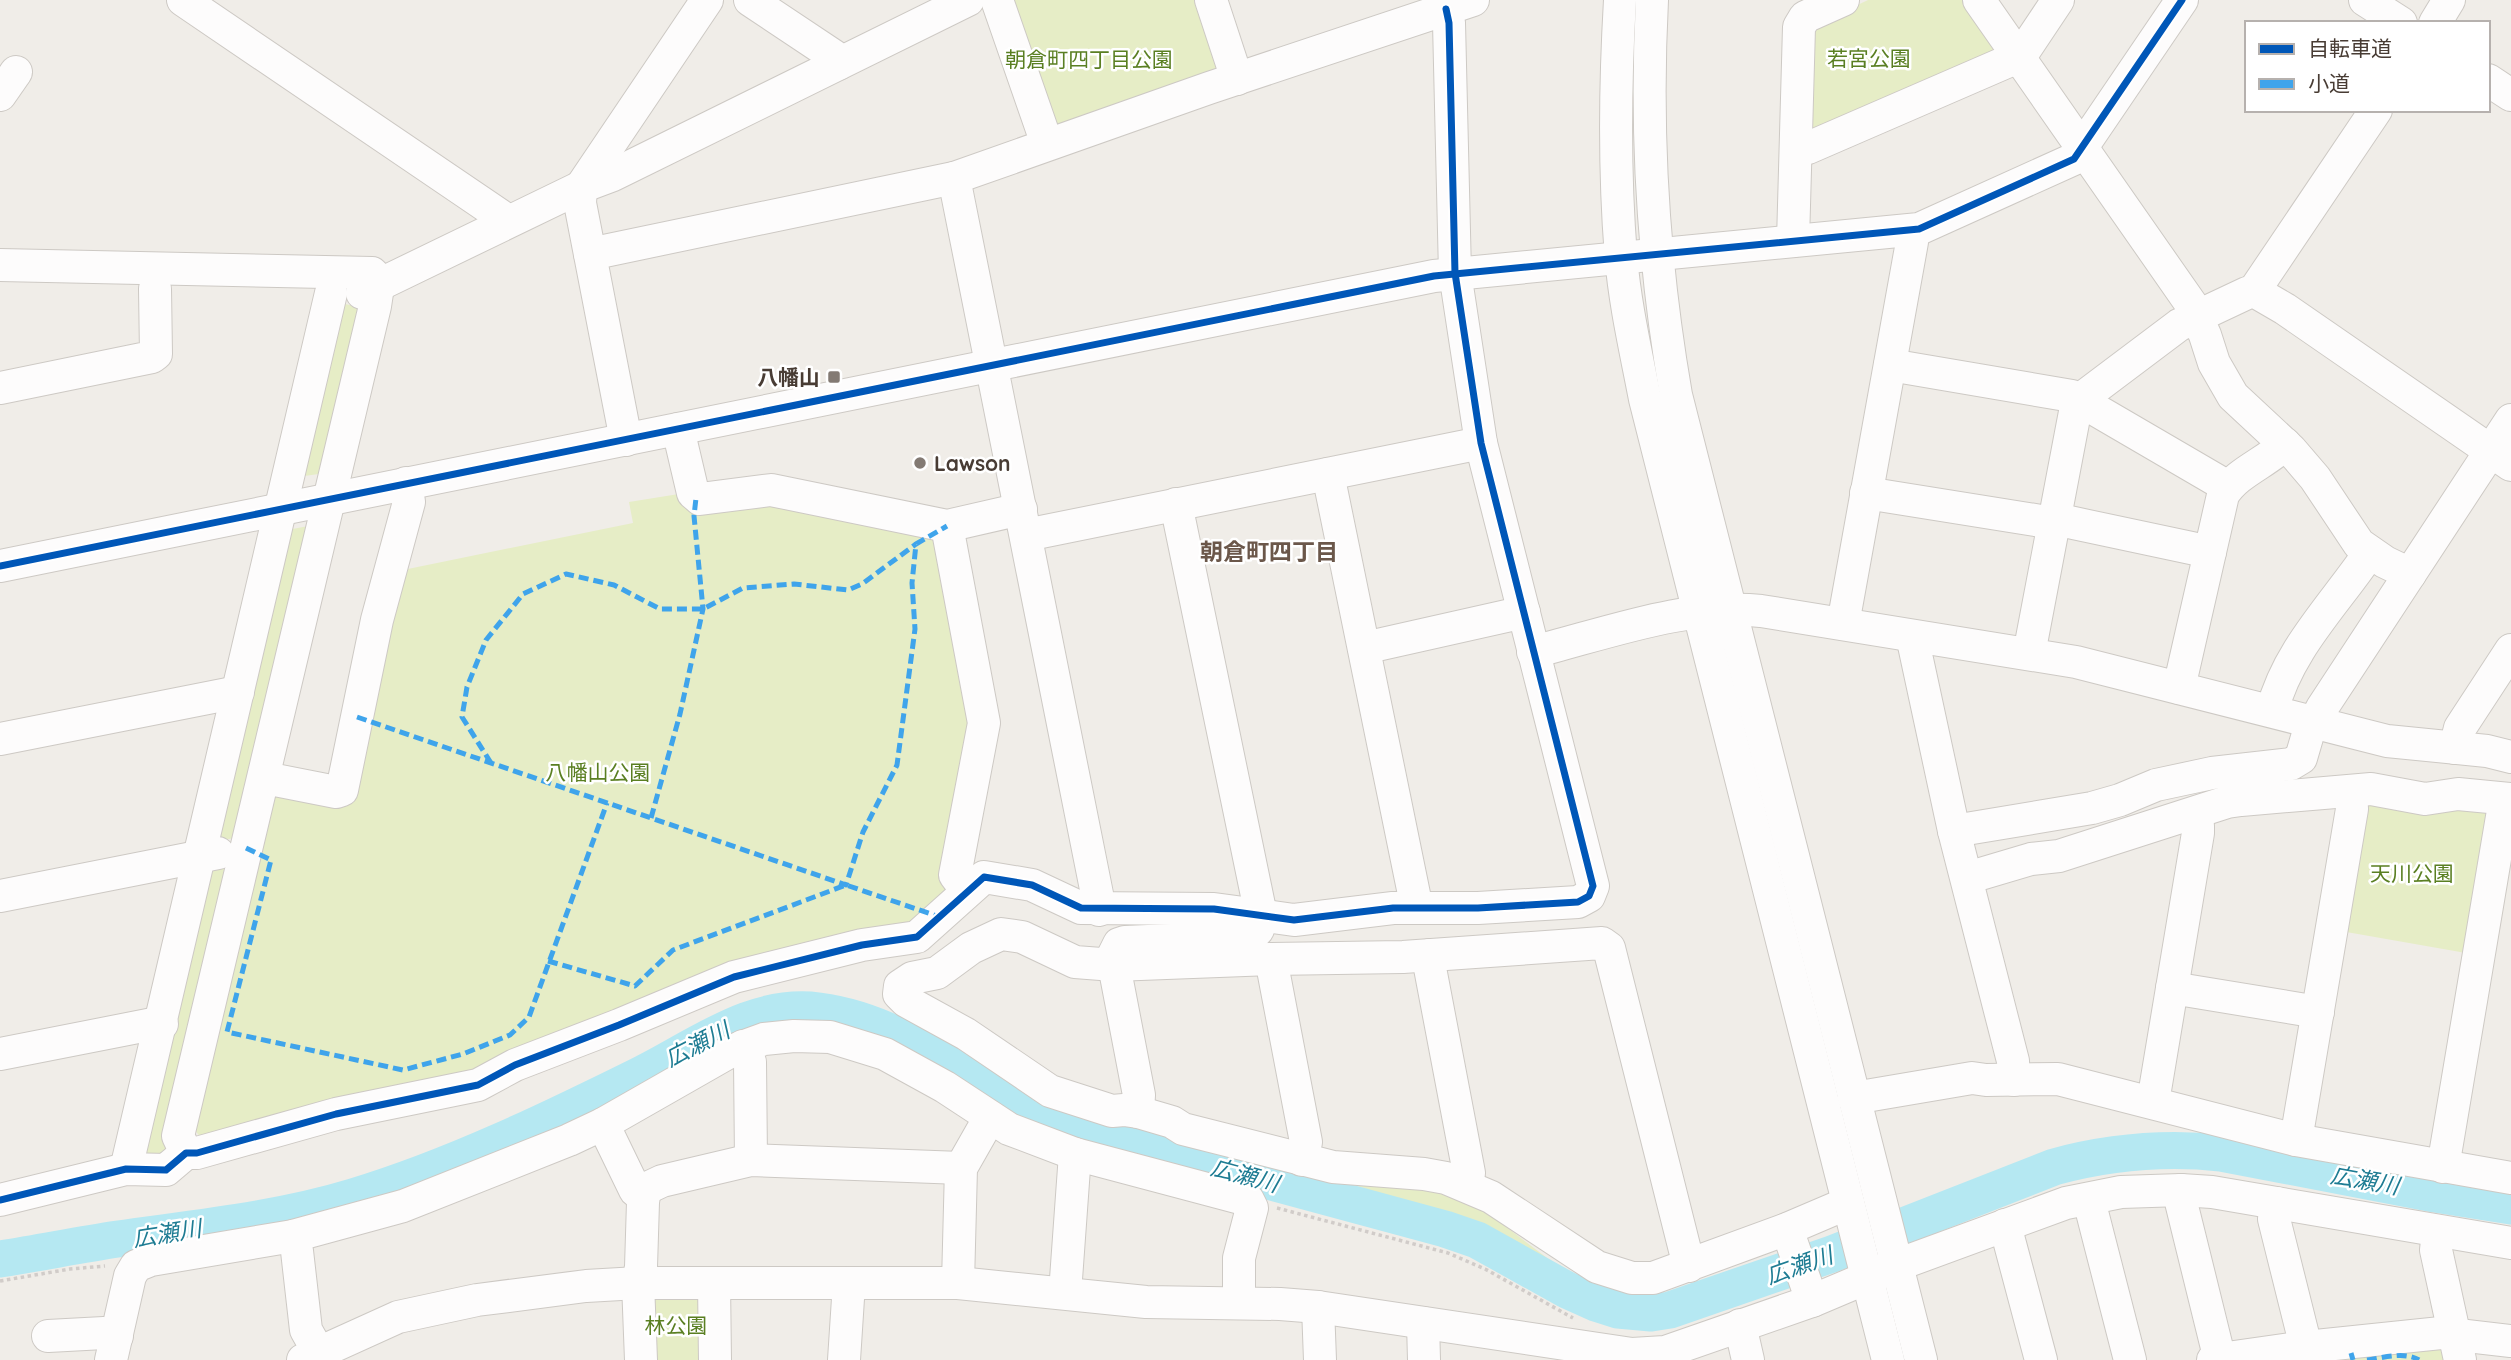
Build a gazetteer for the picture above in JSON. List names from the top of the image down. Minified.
{"districts":["朝倉町四丁目"],"water":["広瀬川"],"parks":["若宮公園","朝倉町四丁目公園","八幡山公園","天川公園","林公園"],"places":{"transit":["八幡山"],"other":["Lawson"]},"legend":["自転車道","小道"]}
